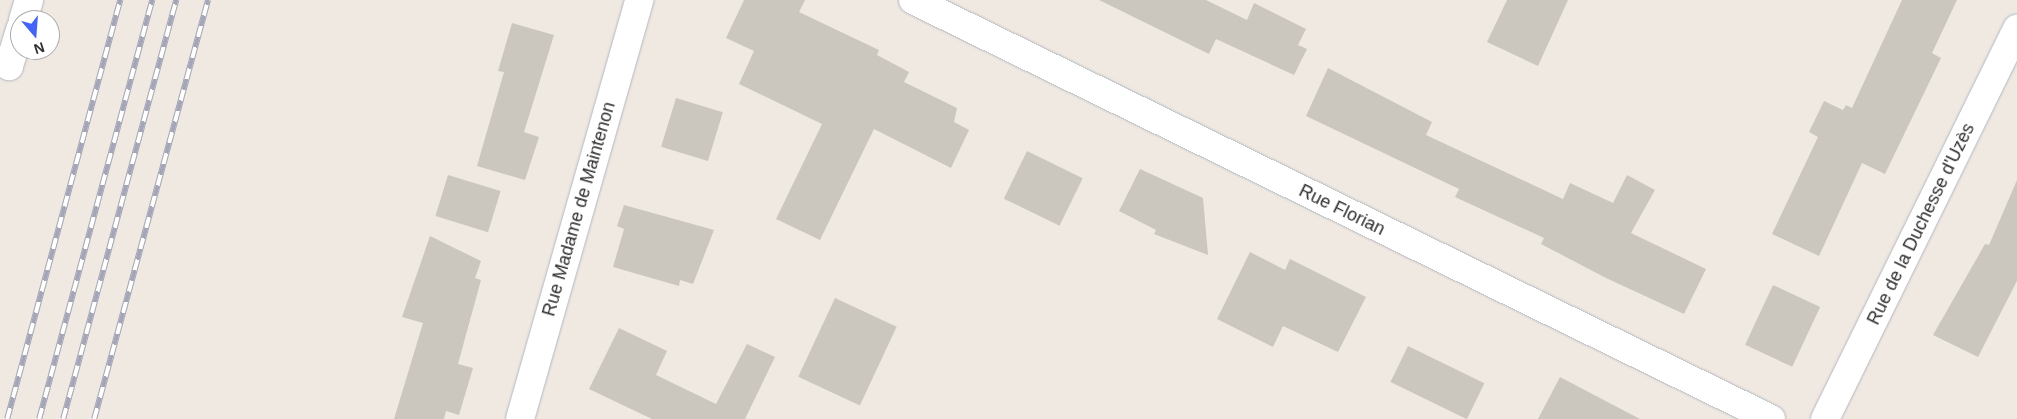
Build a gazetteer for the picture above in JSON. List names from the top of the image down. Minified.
{"streets":{"street":["Rue Madame de Maintenon","Rue Florian","Rue de la Duchesse d'Uzès"]},"north":"bottom"}
